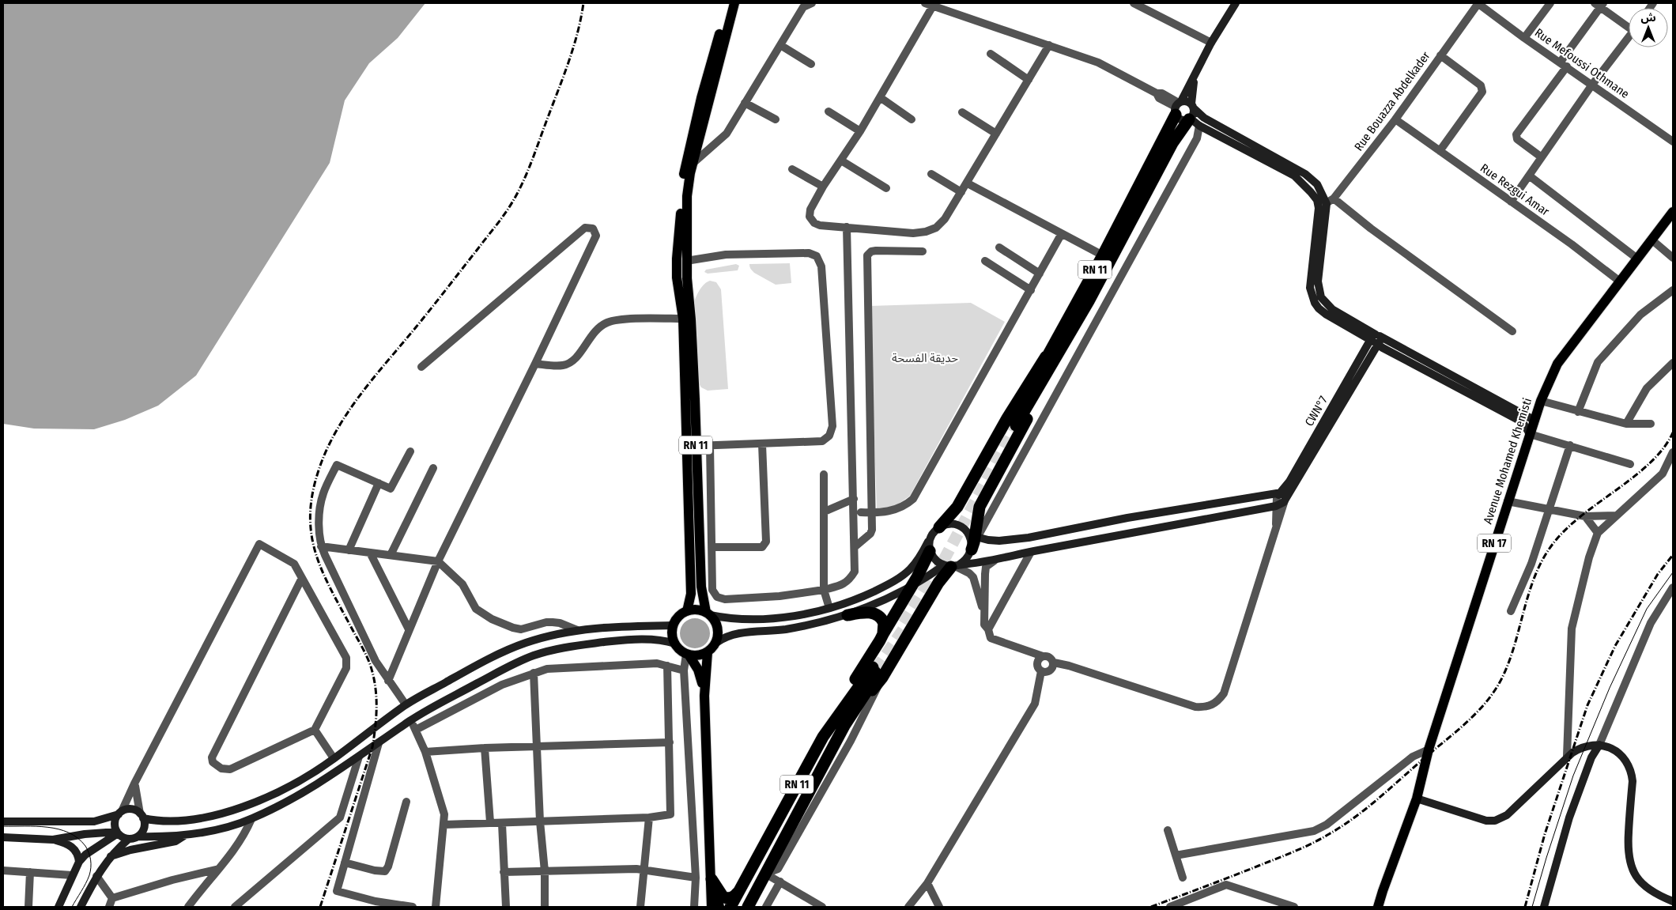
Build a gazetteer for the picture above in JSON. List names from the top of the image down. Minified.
{"streets":{"highway":["RN 11"],"main road":["CWN°7","Avenue Mohamed Khemisti","RN 17"],"street":["Rue Mefoussi Othmane","Rue Bouazza Abdelkader","Rue Rezgui Amar"]},"crossings":[["Rue Mefoussi Othmane","Rue Bouazza Abdelkader"],["Rue Bouazza Abdelkader","Rue Rezgui Amar"],["Rue Rezgui Amar","Avenue Mohamed Khemisti"]],"parks":["حديقة الفسحة"],"north":"top"}
